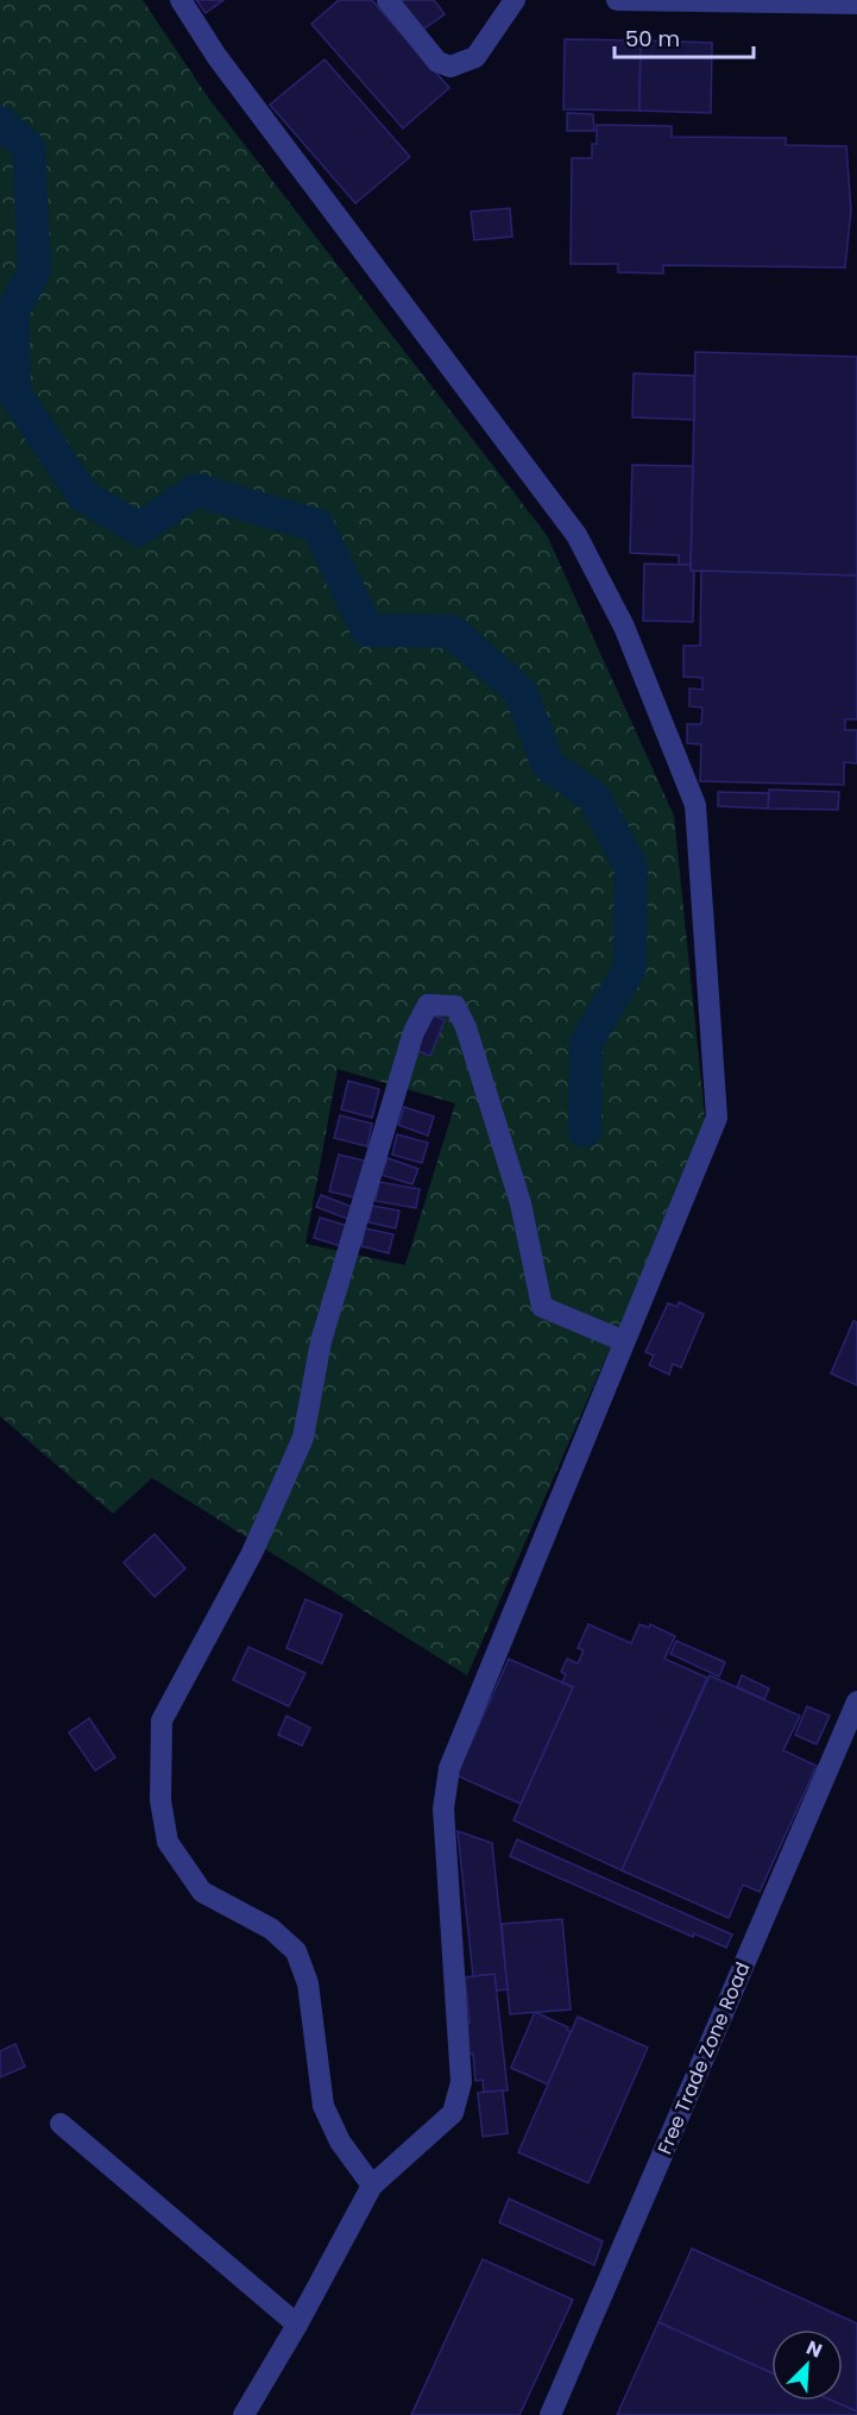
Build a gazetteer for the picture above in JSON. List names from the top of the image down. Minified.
{"streets":{"street":["Free Trade Zone Road"]},"scale_bar":"50 m","north":"top right"}
